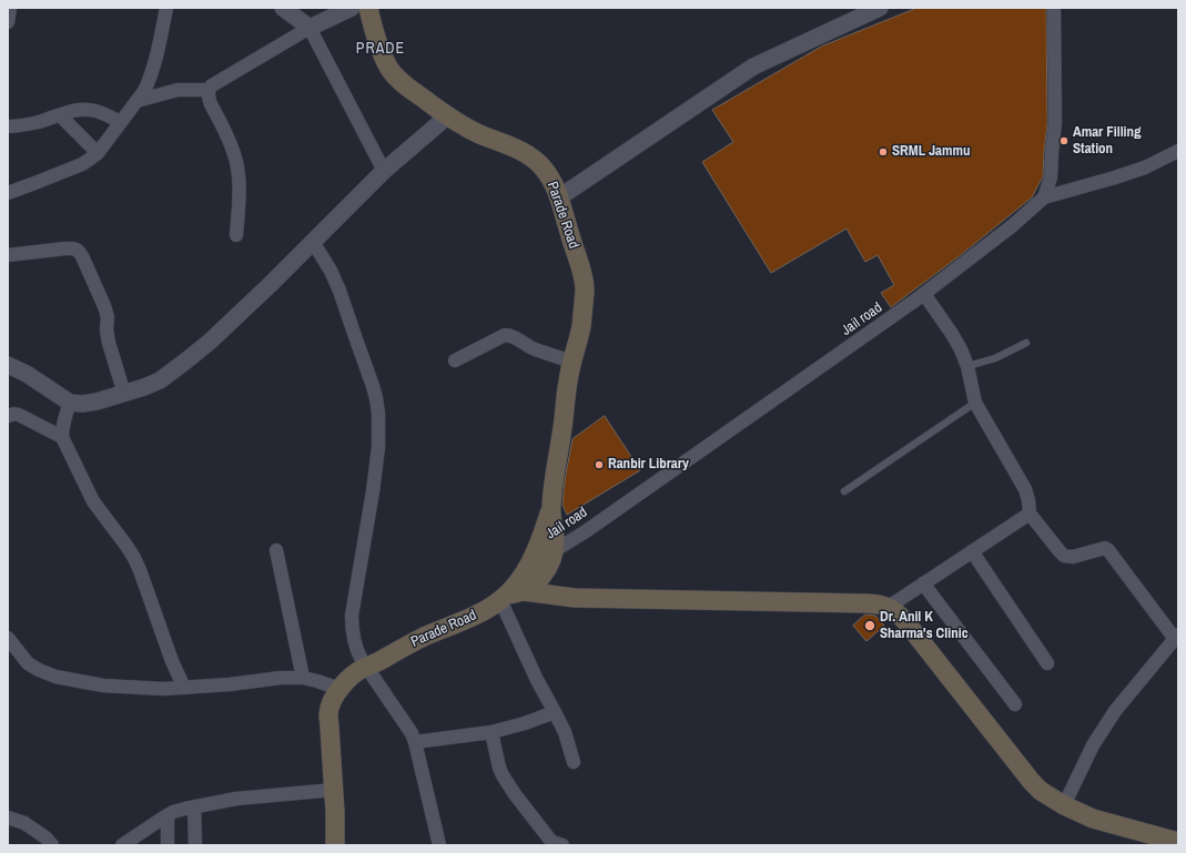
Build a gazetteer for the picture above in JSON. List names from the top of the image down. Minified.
{"streets":{"main road":["Parade Road"],"street":["Jail road"]},"crossings":[["Parade Road","Jail road"]],"districts":["PRADE"],"places":["Amar Filling Station","SRML Jammu","Ranbir Library","Dr. Anil K Sharma's Clinic"]}
